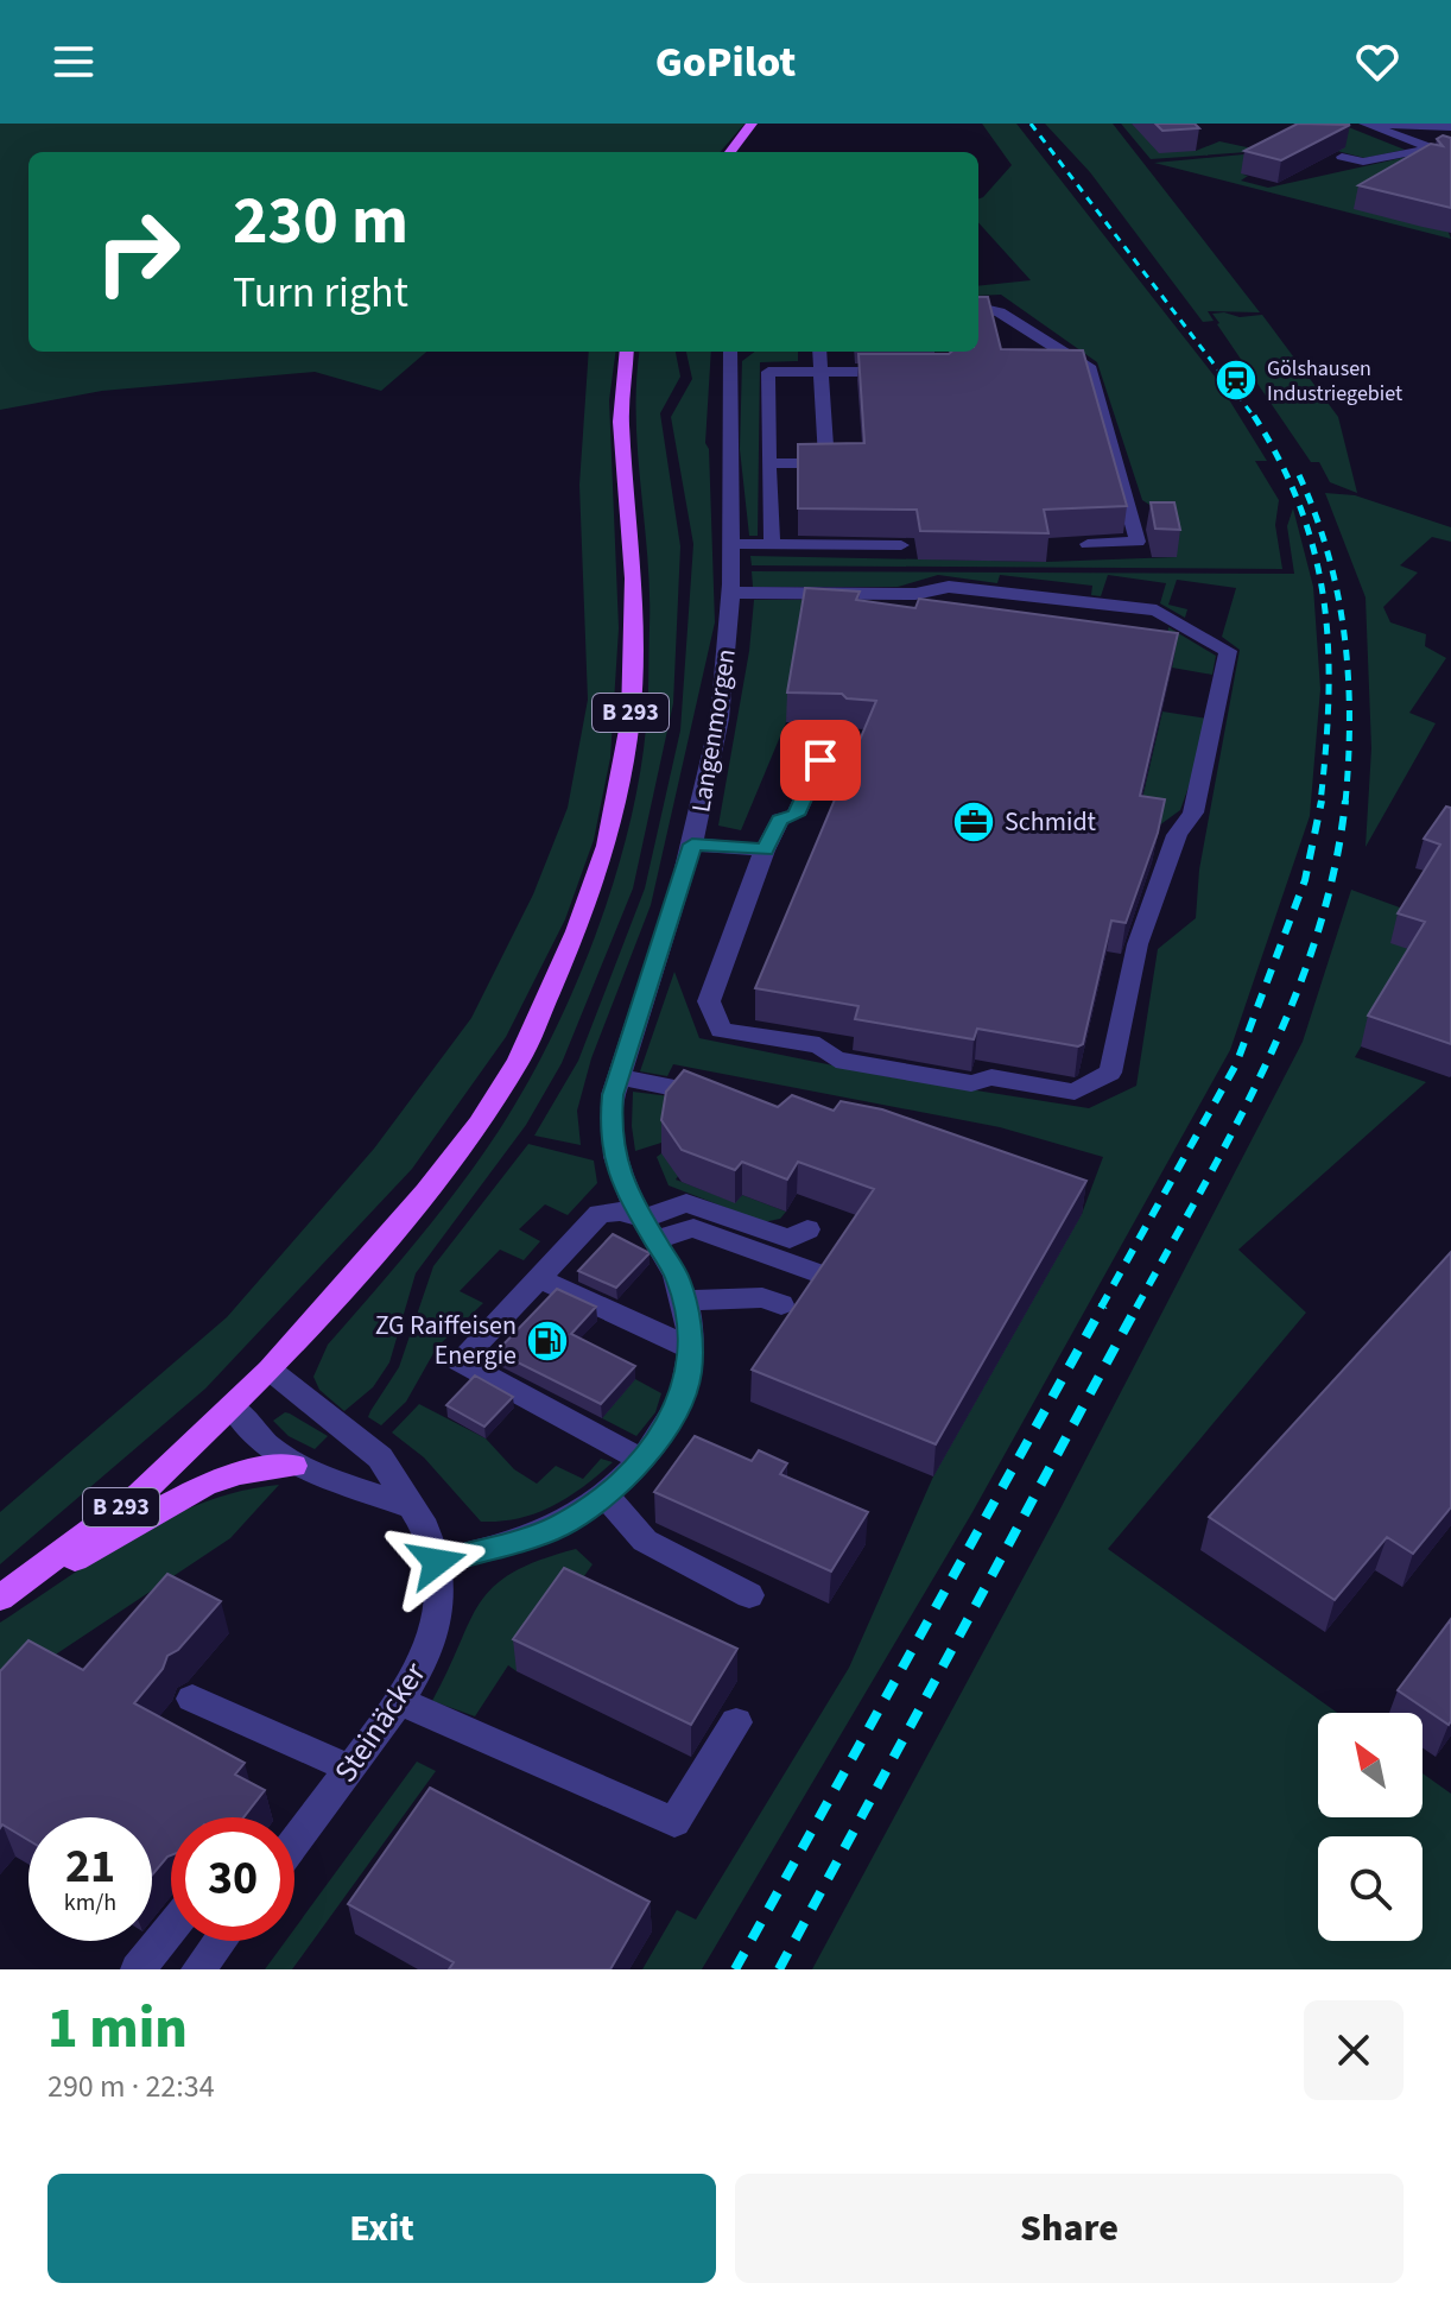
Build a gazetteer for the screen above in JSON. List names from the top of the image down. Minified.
{"streets":{"main road":["B 293"],"street":["Langenmorgen","Steinäcker"]},"crossings":[["B 293","Steinäcker"],["Langenmorgen","Steinäcker"]],"places":{"station":["Gölshausen Industriegebiet"],"office":["Schmidt"],"fuel station":["ZG Raiffeisen Energie"]},"north":"top left","page":{"header":"GoPilot","turn":["230 m","Turn right"],"speed":"21 km/h","limit":"30","heading":["1 min","290 m · 22:34"],"buttons":["Exit","Share"]}}
